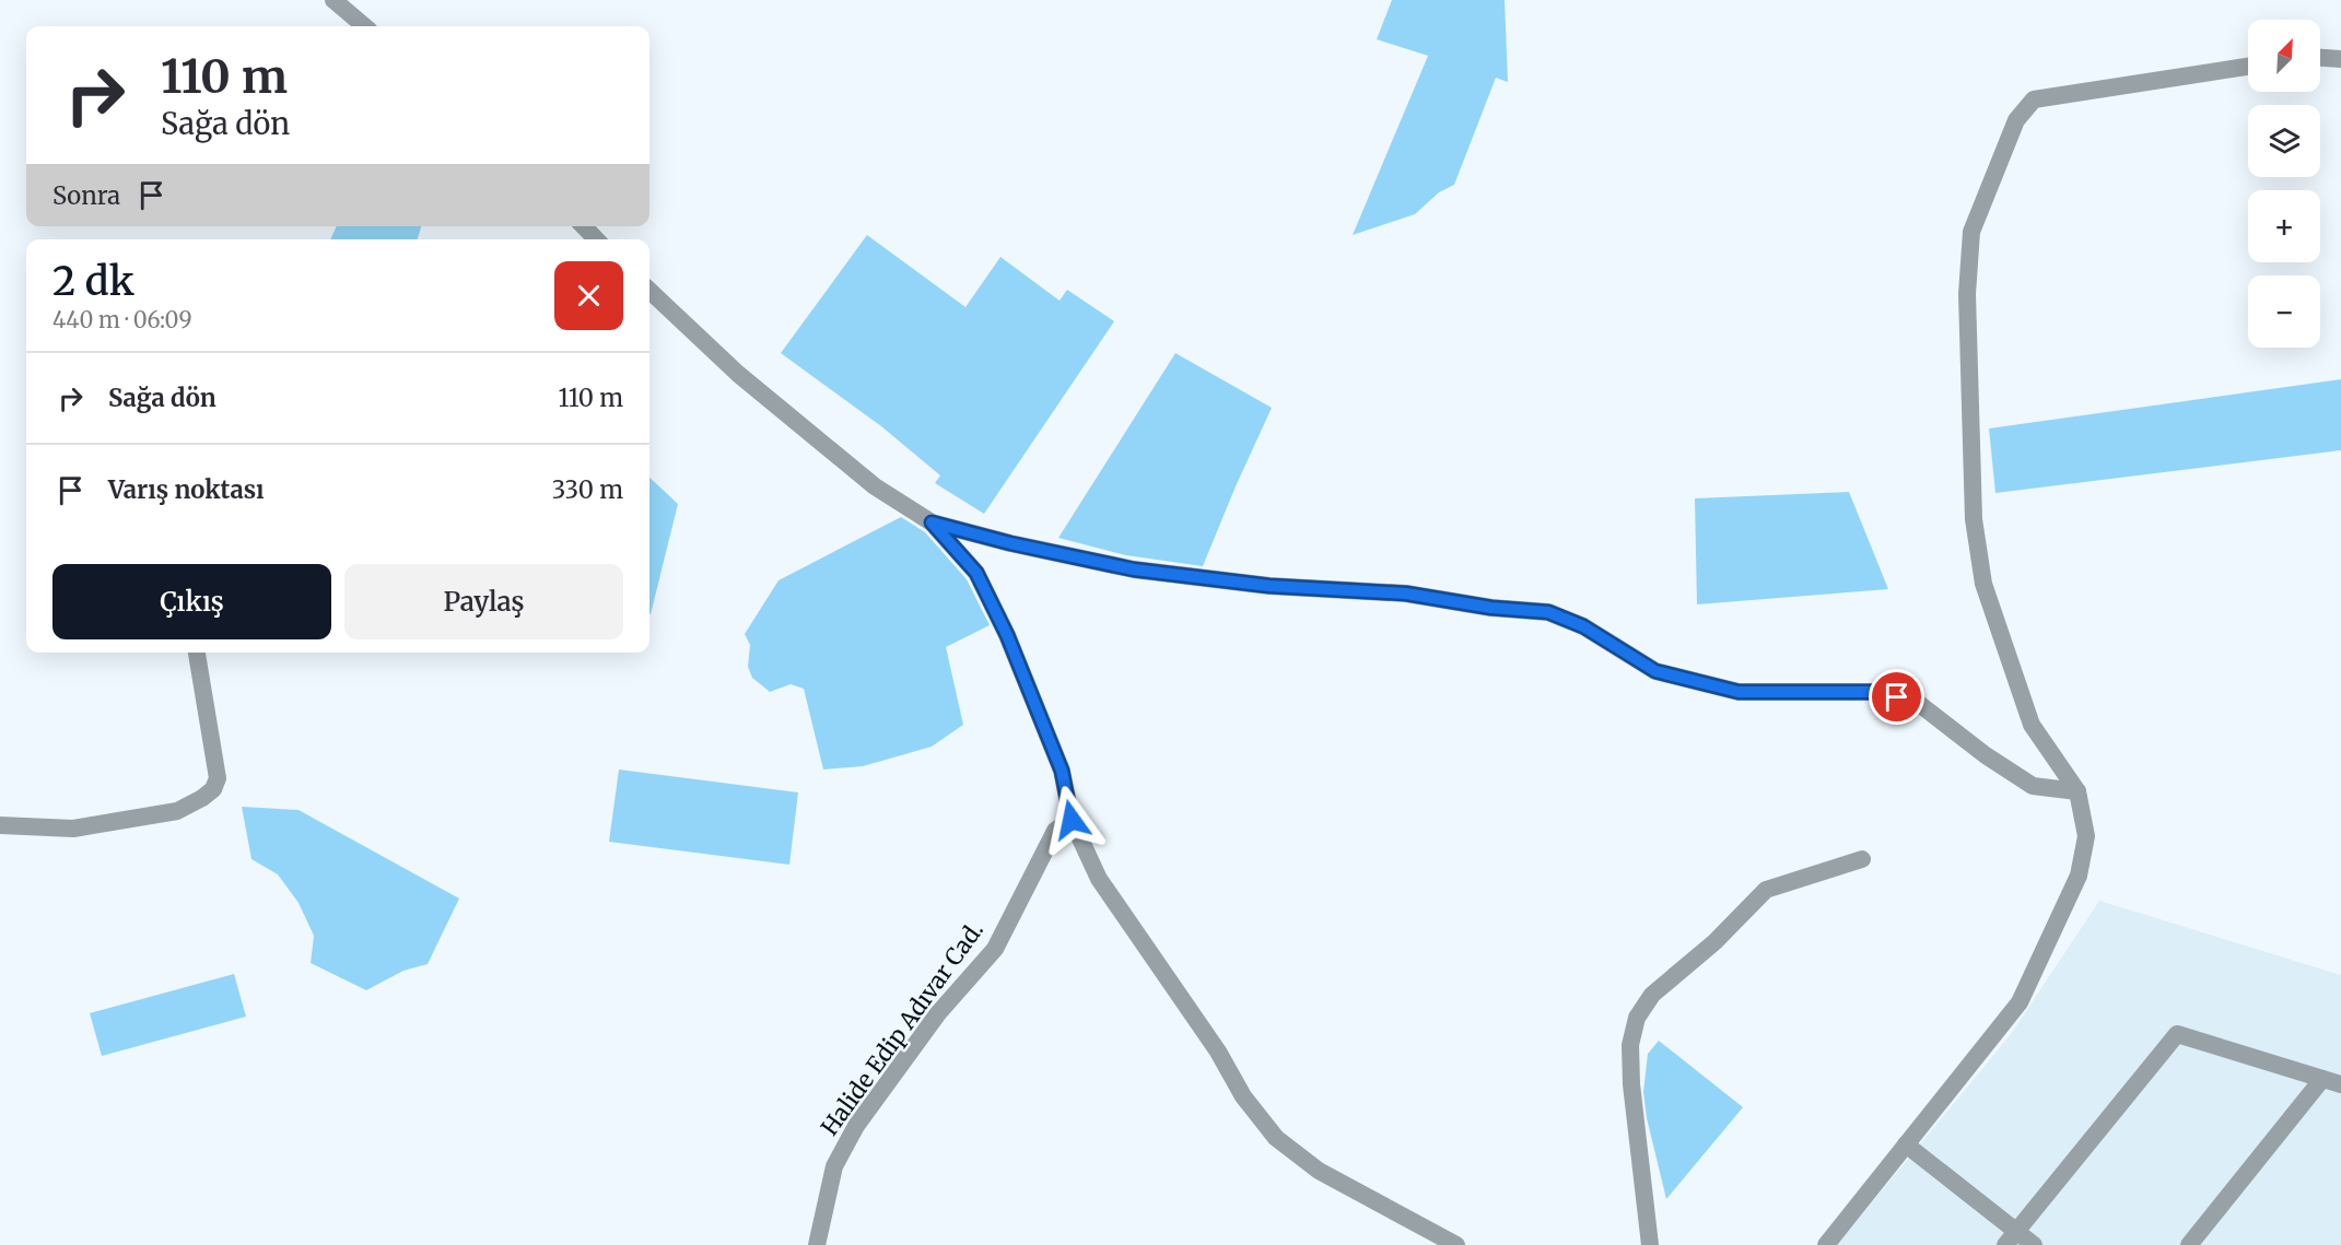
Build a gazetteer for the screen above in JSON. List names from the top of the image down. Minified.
{"streets":{"street":["Halide Edip Adıvar Cad."]},"north":"top right","page":{"map_buttons":["+","−"],"turn":["110 m","Sağa dön"],"then":"Sonra","heading":["2 dk","440 m · 06:09"],"list":[{"name":"Sağa dön","value":"110 m"},{"name":"Varış noktası","value":"330 m"}],"buttons":["Çıkış","Paylaş"]}}
